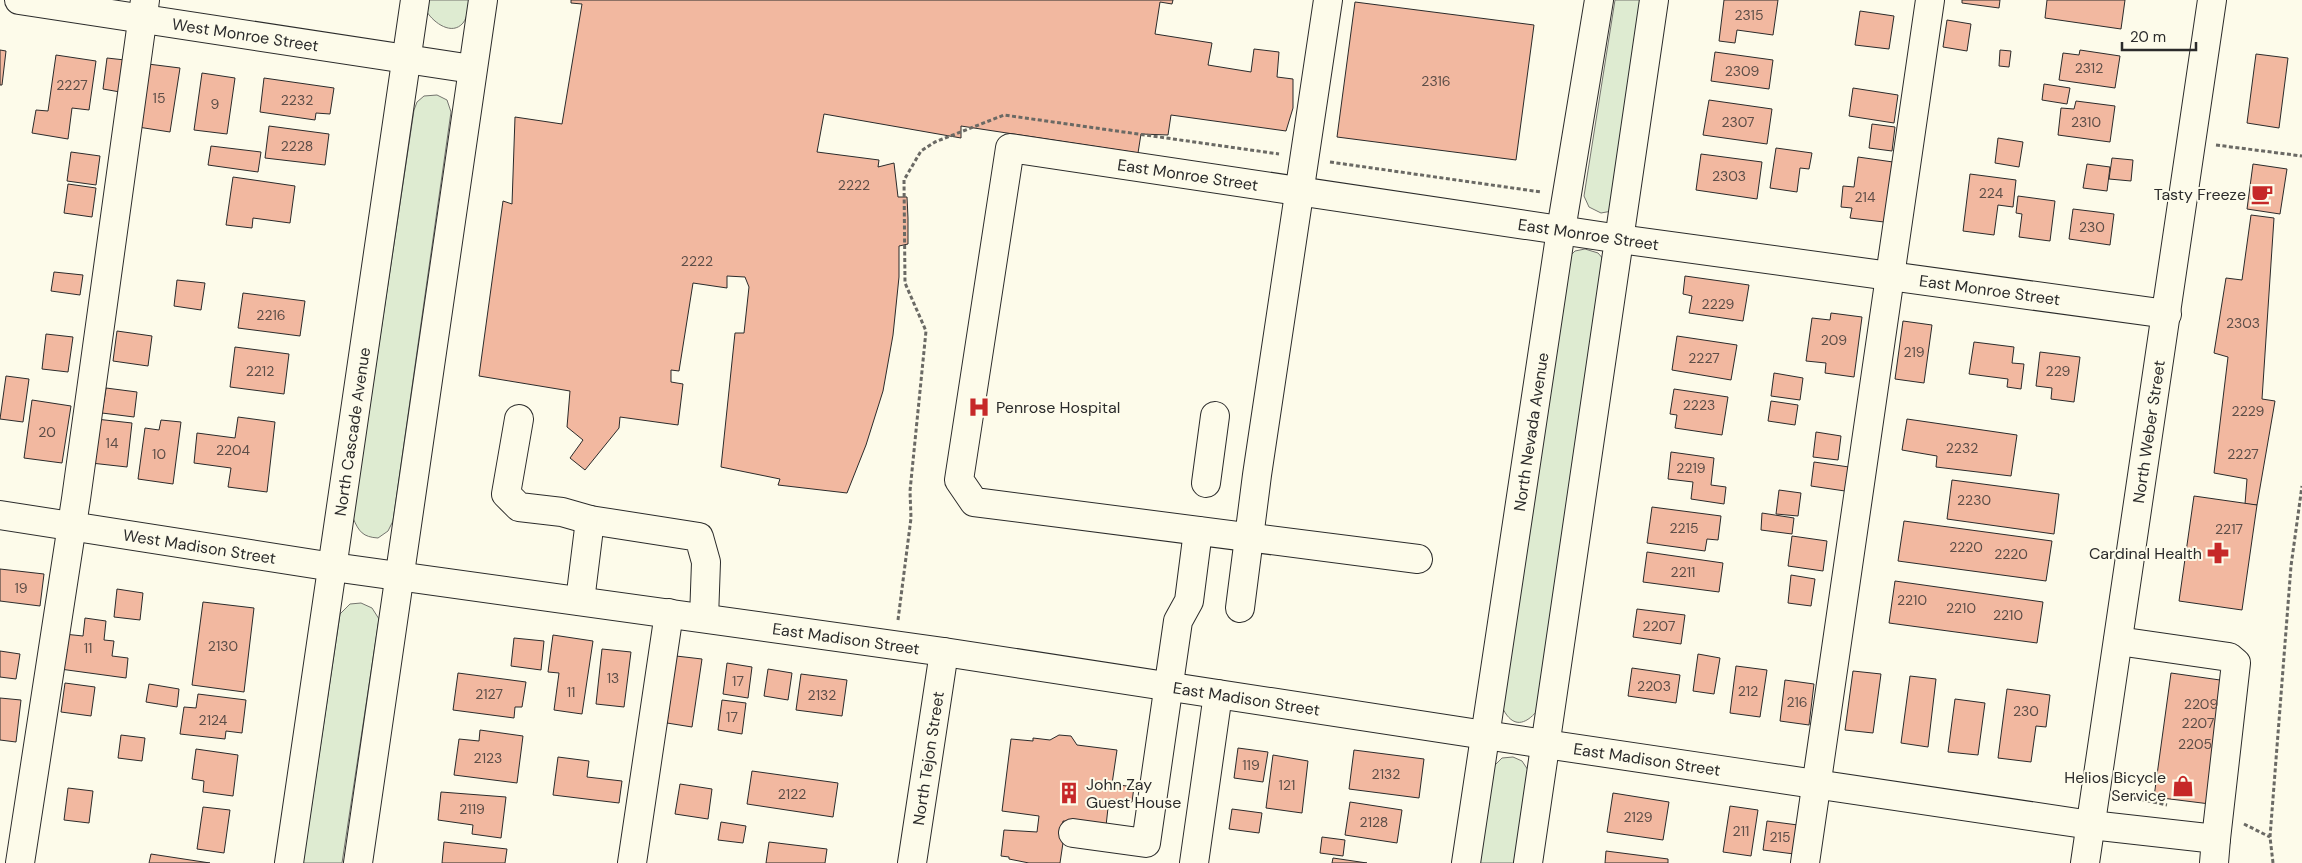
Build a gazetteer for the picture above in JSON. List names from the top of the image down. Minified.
{"streets":{"street":["West Monroe Street","East Monroe Street","North Nevada Avenue","North Cascade Avenue","North Weber Street","West Madison Street","East Madison Street","North Tejon Street"]},"crossings":[["West Monroe Street","North Cascade Avenue"],["East Monroe Street","North Nevada Avenue"],["East Monroe Street","North Weber Street"],["North Nevada Avenue","East Madison Street"],["North Cascade Avenue","West Madison Street"],["North Weber Street","East Madison Street"],["West Madison Street","East Madison Street"],["East Madison Street","North Tejon Street"]],"places":{"cafe":["Tasty Freeze"],"hospital":["Penrose Hospital"],"pharmacy":["Cardinal Health"],"shop":["Helios Bicycle Service"],"building":["John Zay Guest House"]},"house_numbers":["2315","2312","2309","2316","2227","15","2232","9","2307","2310","2228","2303","2222","224","214","230","2222","2229","2216","2303","209","219","2227","2212","229","2223","2229","20","14","2232","2204","10","2227","2219","2230","2215","2217","2220","2220","2211","19","2210","2210","2210","2207","2130","11","13","17","2203","212","11","2127","2132","216","2209","230","17","2124","2207","2205","2123","119","2132","121","2122","2119","2129","2128","211","215"],"scale_bar":"20 m"}
